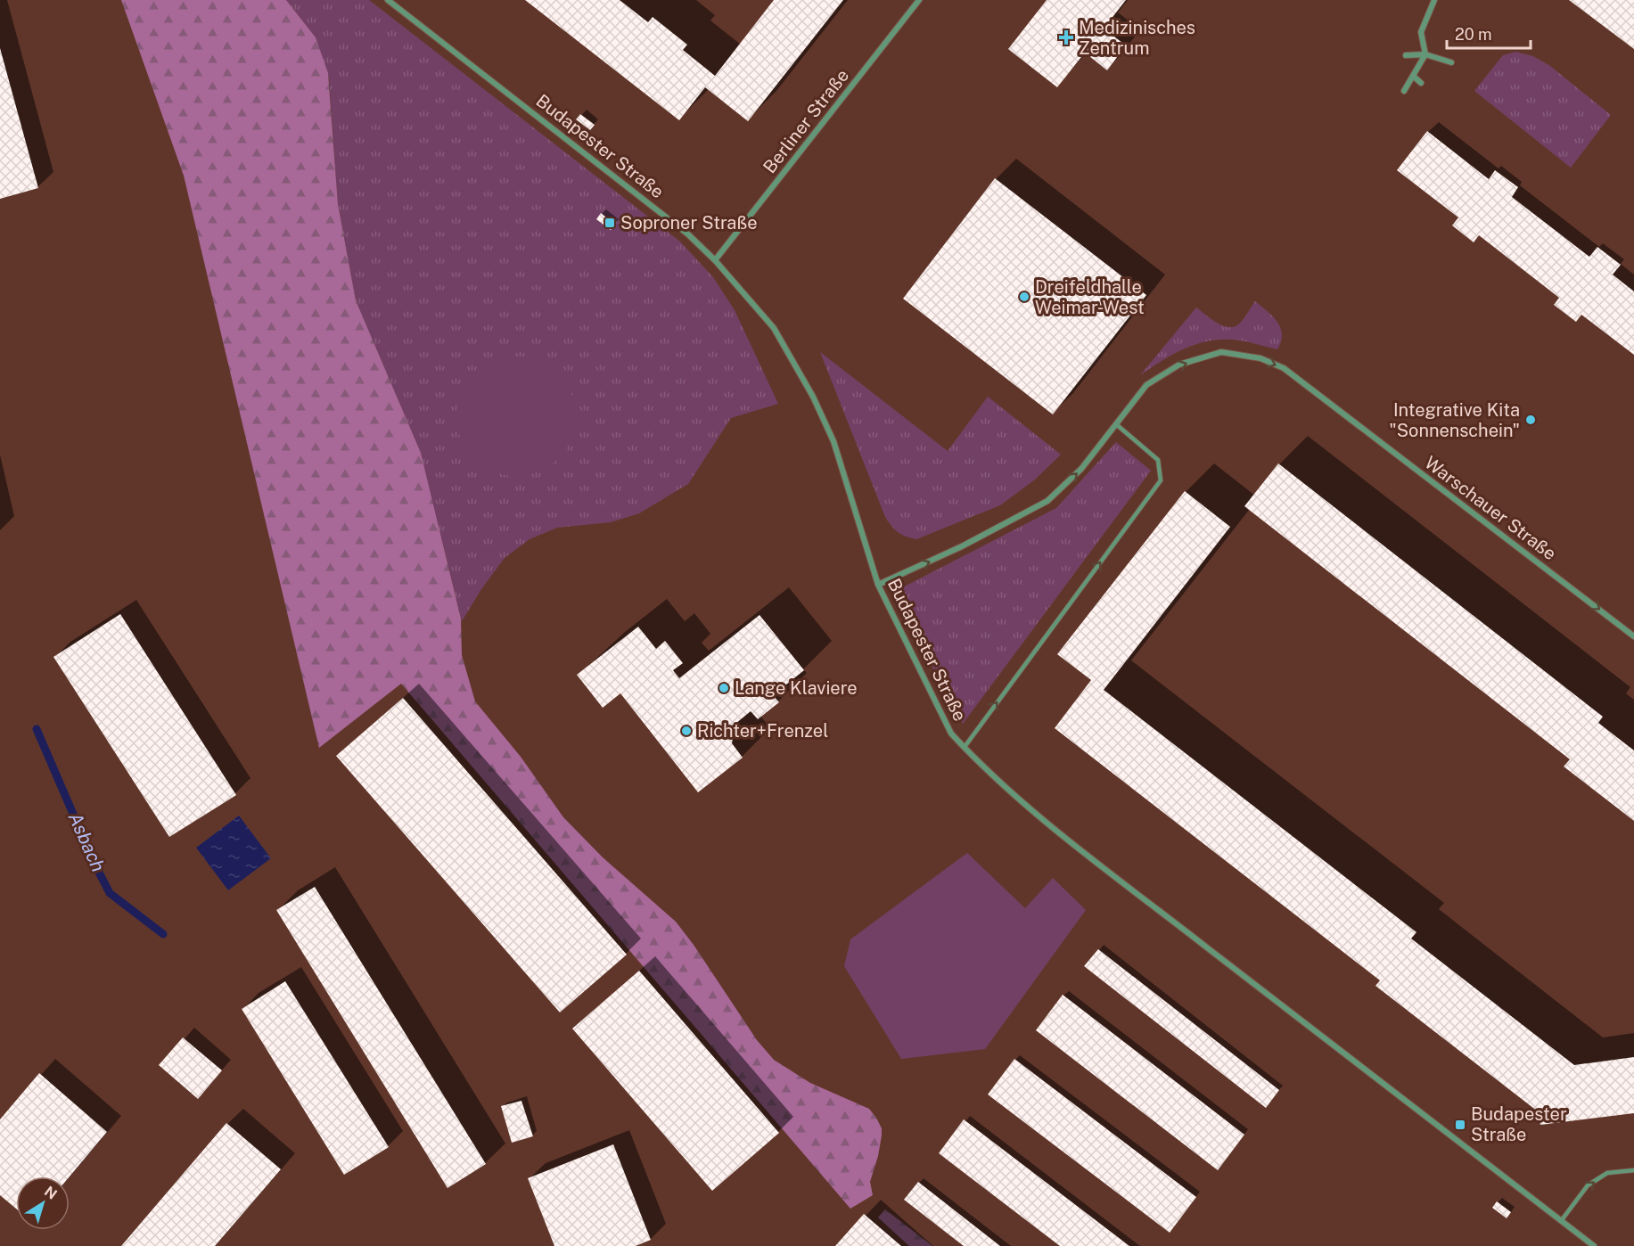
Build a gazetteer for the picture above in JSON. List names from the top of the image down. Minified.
{"streets":{"street":["Berliner Straße","Budapester Straße","Warschauer Straße"]},"crossings":[["Berliner Straße","Budapester Straße"],["Budapester Straße","Warschauer Straße"]],"one_way":["Warschauer Straße"],"water":["Asbach"],"places":{"health":["Medizinisches Zentrum"],"transit":["Soproner Straße","Budapester Straße"],"other":["Dreifeldhalle Weimar-West","Integrative Kita \"Sonnenschein\"","Lange Klaviere","Richter+Frenzel"]},"scale_bar":"20 m","north":"top right"}
